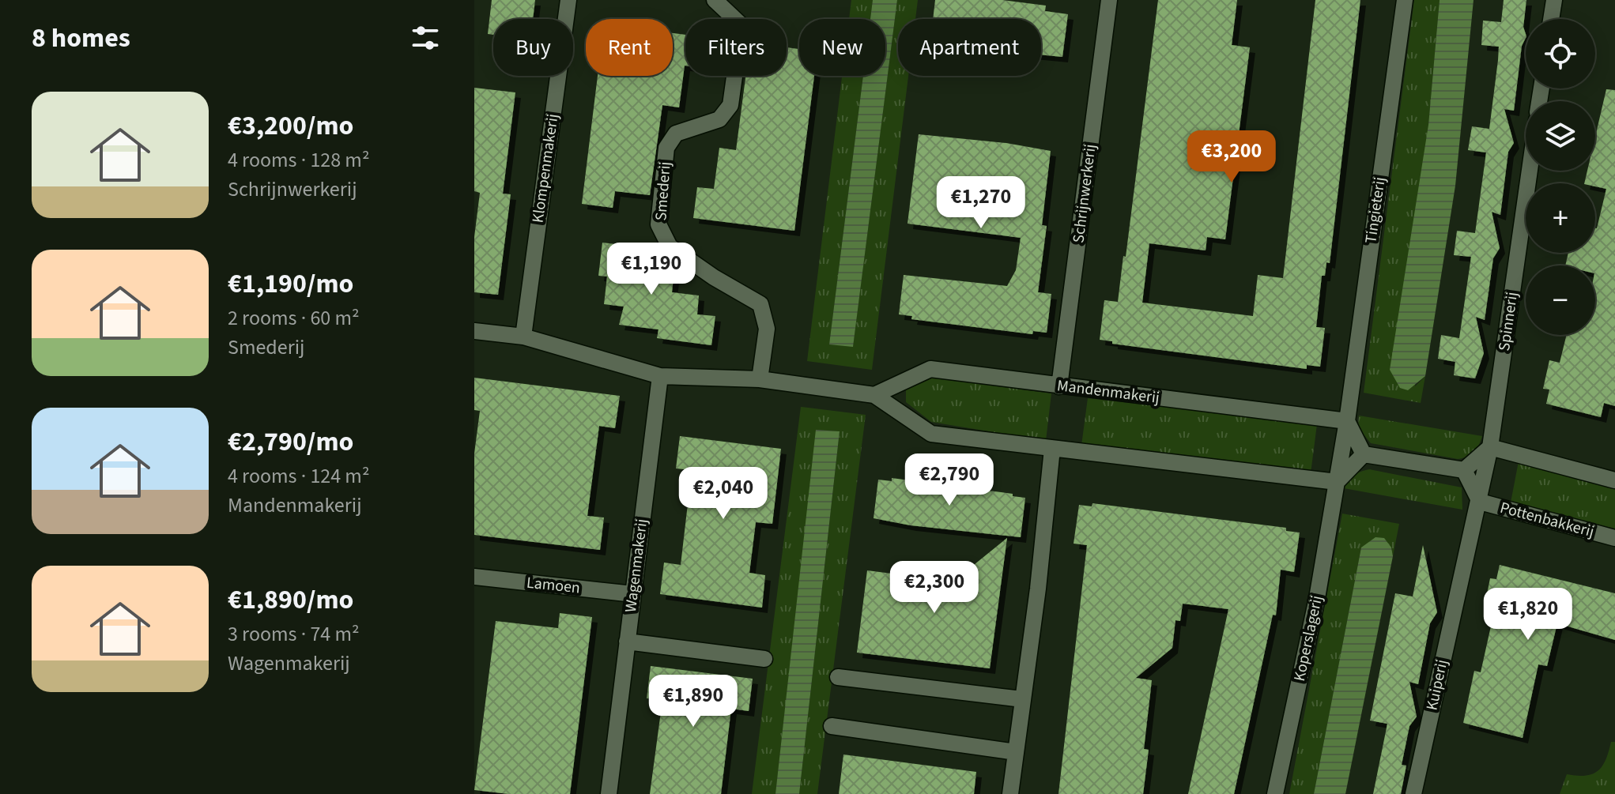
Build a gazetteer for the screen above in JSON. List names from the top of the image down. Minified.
{"streets":{"street":["Klompenmakerij","Smederij","Schrijnwerkerij","Tingieterij","Spinnerij","Mandenmakerij","Pottenbakkerij","Wagenmakerij","Lamoen","Koperslagerij","Kuiperij"]},"crossings":[["Schrijnwerkerij","Mandenmakerij"],["Tingieterij","Mandenmakerij"],["Spinnerij","Pottenbakkerij"],["Pottenbakkerij","Kuiperij"],["Wagenmakerij","Lamoen"]],"page":{"heading":"8 homes","map_buttons":["+","−"],"chip":["Buy","Rent","Filters","New","Apartment"],"list":[{"name":"€3,200/mo","note":"4 rooms · 128 m² · Schrijnwerkerij"},{"name":"€1,190/mo","note":"2 rooms · 60 m² · Smederij"},{"name":"€2,790/mo","note":"4 rooms · 124 m² · Mandenmakerij"},{"name":"€1,890/mo","note":"3 rooms · 74 m² · Wagenmakerij"}],"price":["€3,200","€1,270","€1,190","€2,790","€2,040","€2,300","€1,820","€1,890"]}}
